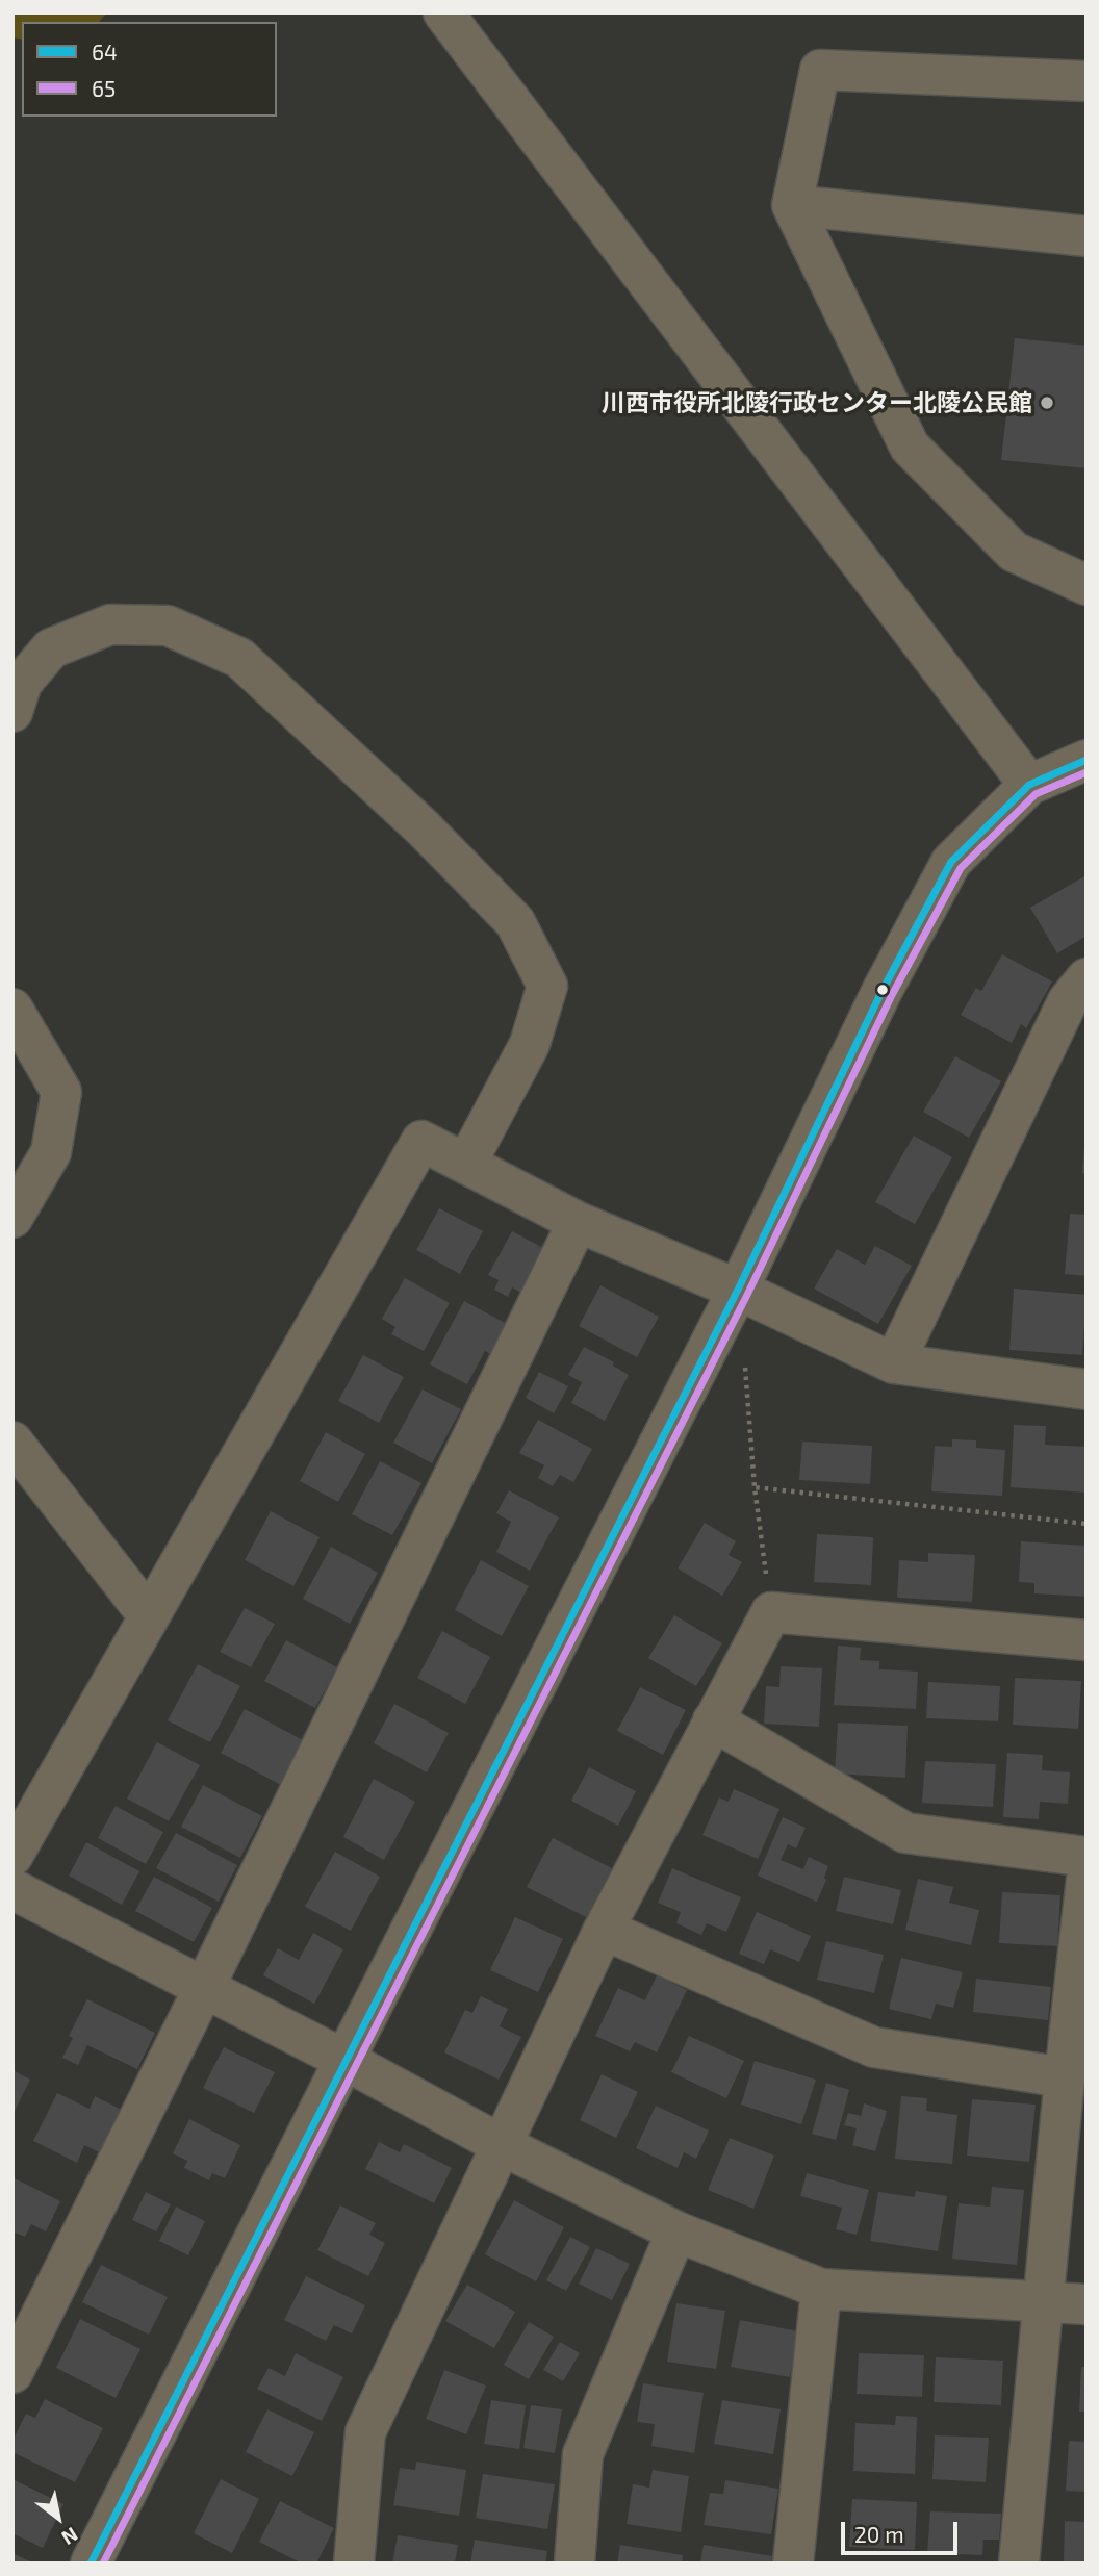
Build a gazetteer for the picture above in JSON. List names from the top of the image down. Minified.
{"places":["川西市役所北陵行政センター北陵公民館"],"lines":["transit line 64","transit line 65"],"legend":["64","65"],"scale_bar":"20 m","north":"bottom right"}
